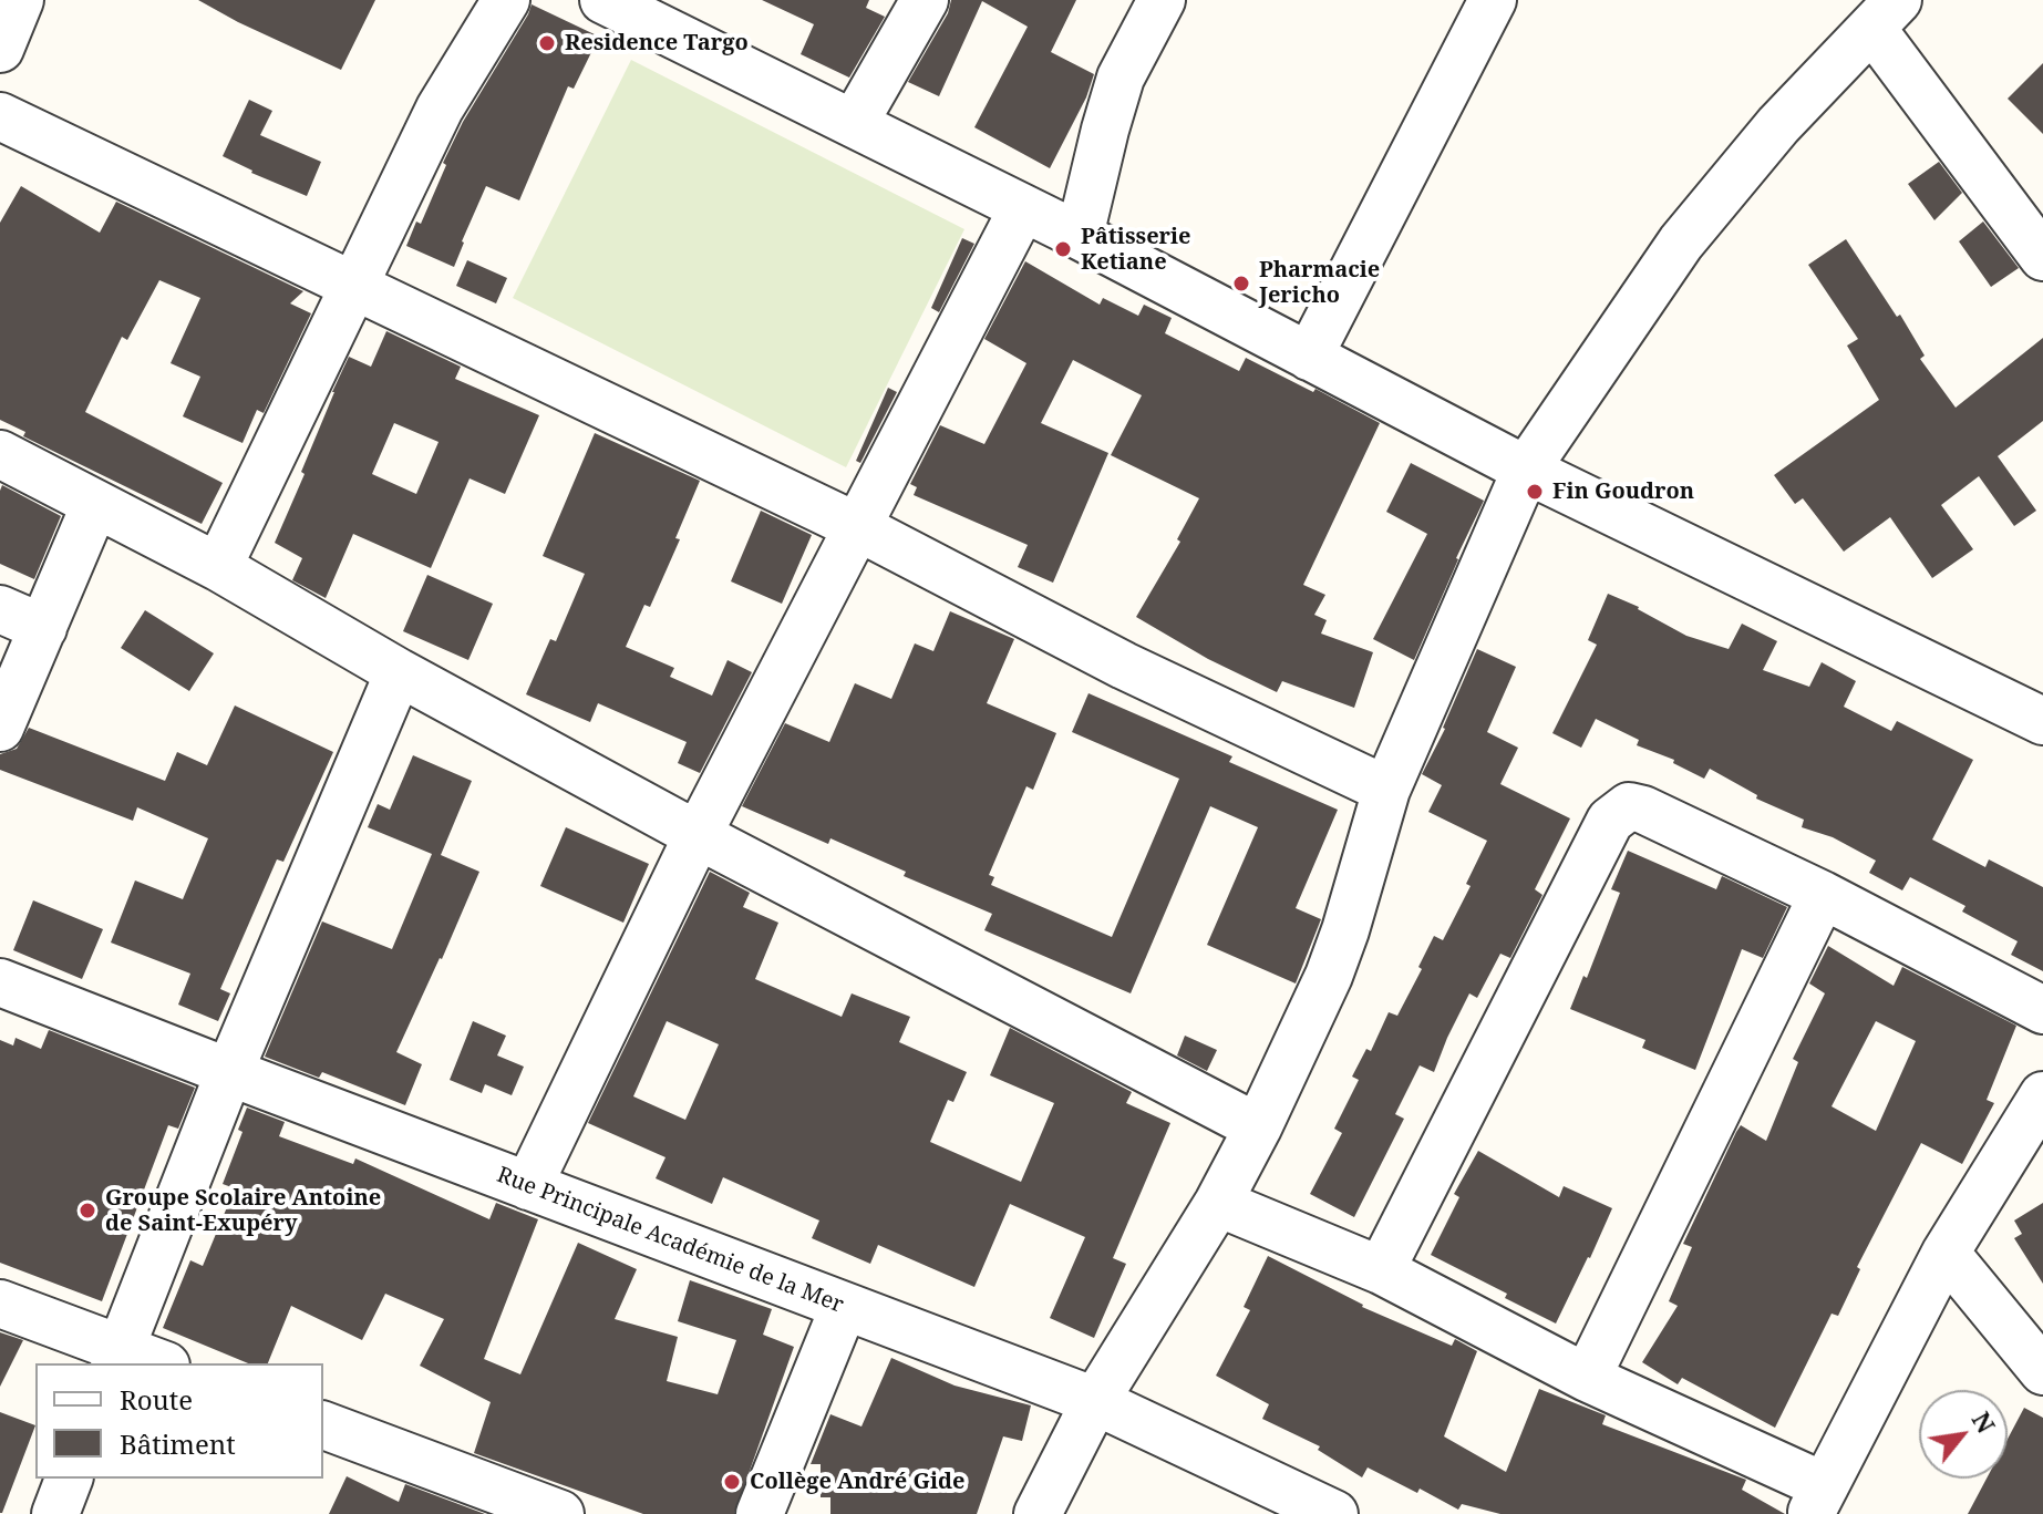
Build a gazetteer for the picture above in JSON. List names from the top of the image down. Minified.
{"streets":{"street":["Rue Principale Académie de la Mer"]},"places":["Residence Targo","Pâtisserie Ketiane","Pharmacie Jericho","Fin Goudron","Groupe Scolaire Antoine de Saint-Exupéry","Collège André Gide"],"legend":["Route","Bâtiment"],"north":"top right"}
